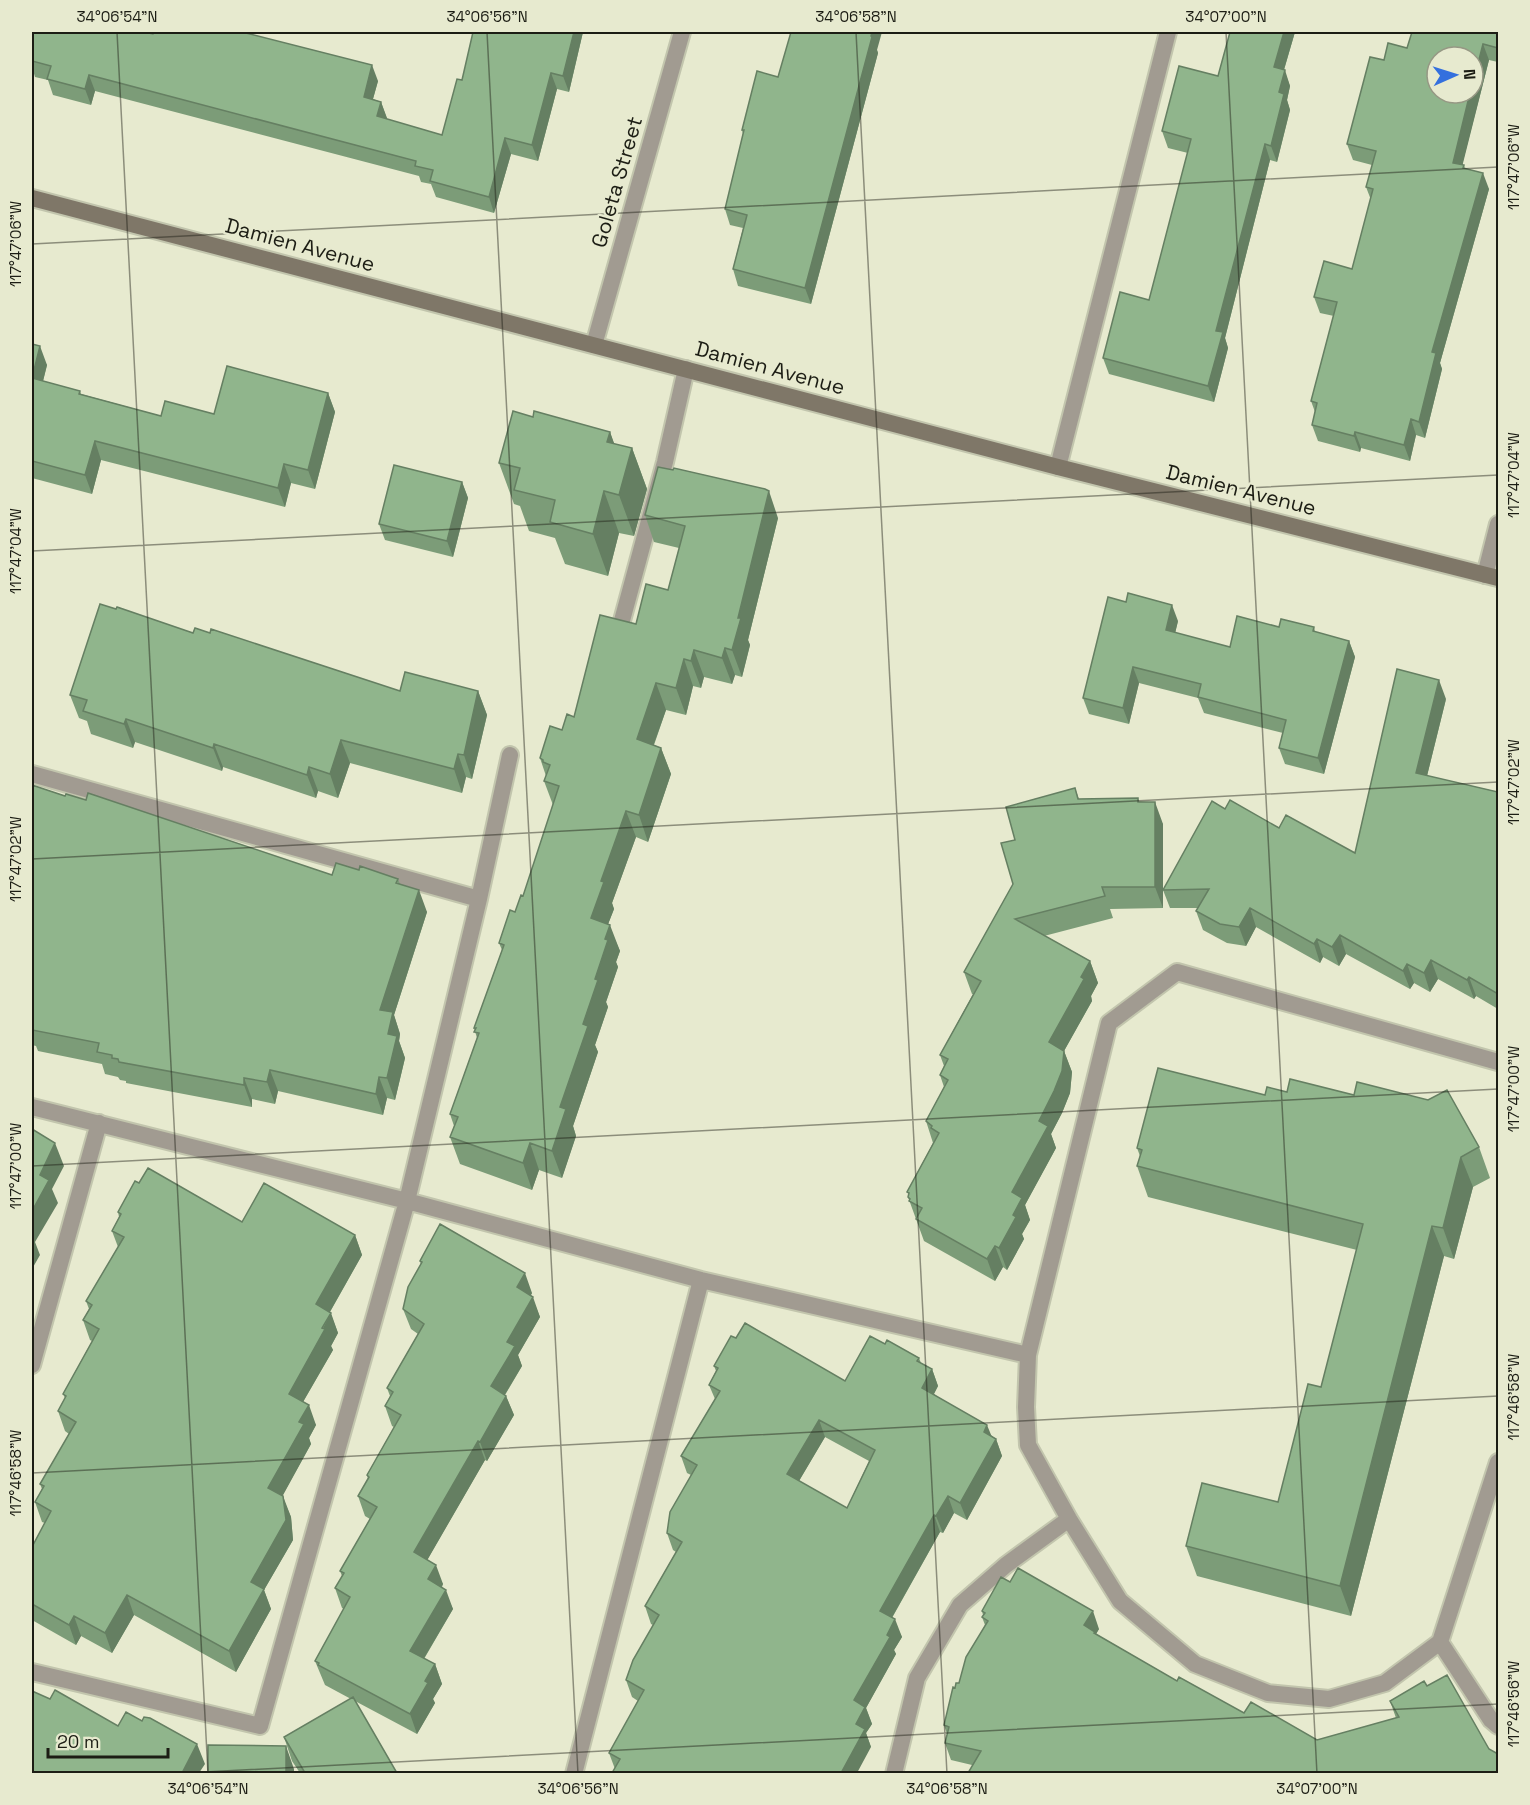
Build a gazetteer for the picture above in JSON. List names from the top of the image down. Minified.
{"streets":{"main road":["Damien Avenue"],"street":["Goleta Street"]},"crossings":[["Goleta Street","Damien Avenue"]],"scale_bar":"20 m","north":"right","coordinates":["34°06'54\"N","34°06'56\"N","34°06'58\"N","34°07'00\"N","117°47'06\"W","117°47'04\"W","117°47'02\"W","117°47'00\"W","117°46'58\"W","117°46'56\"W"]}
